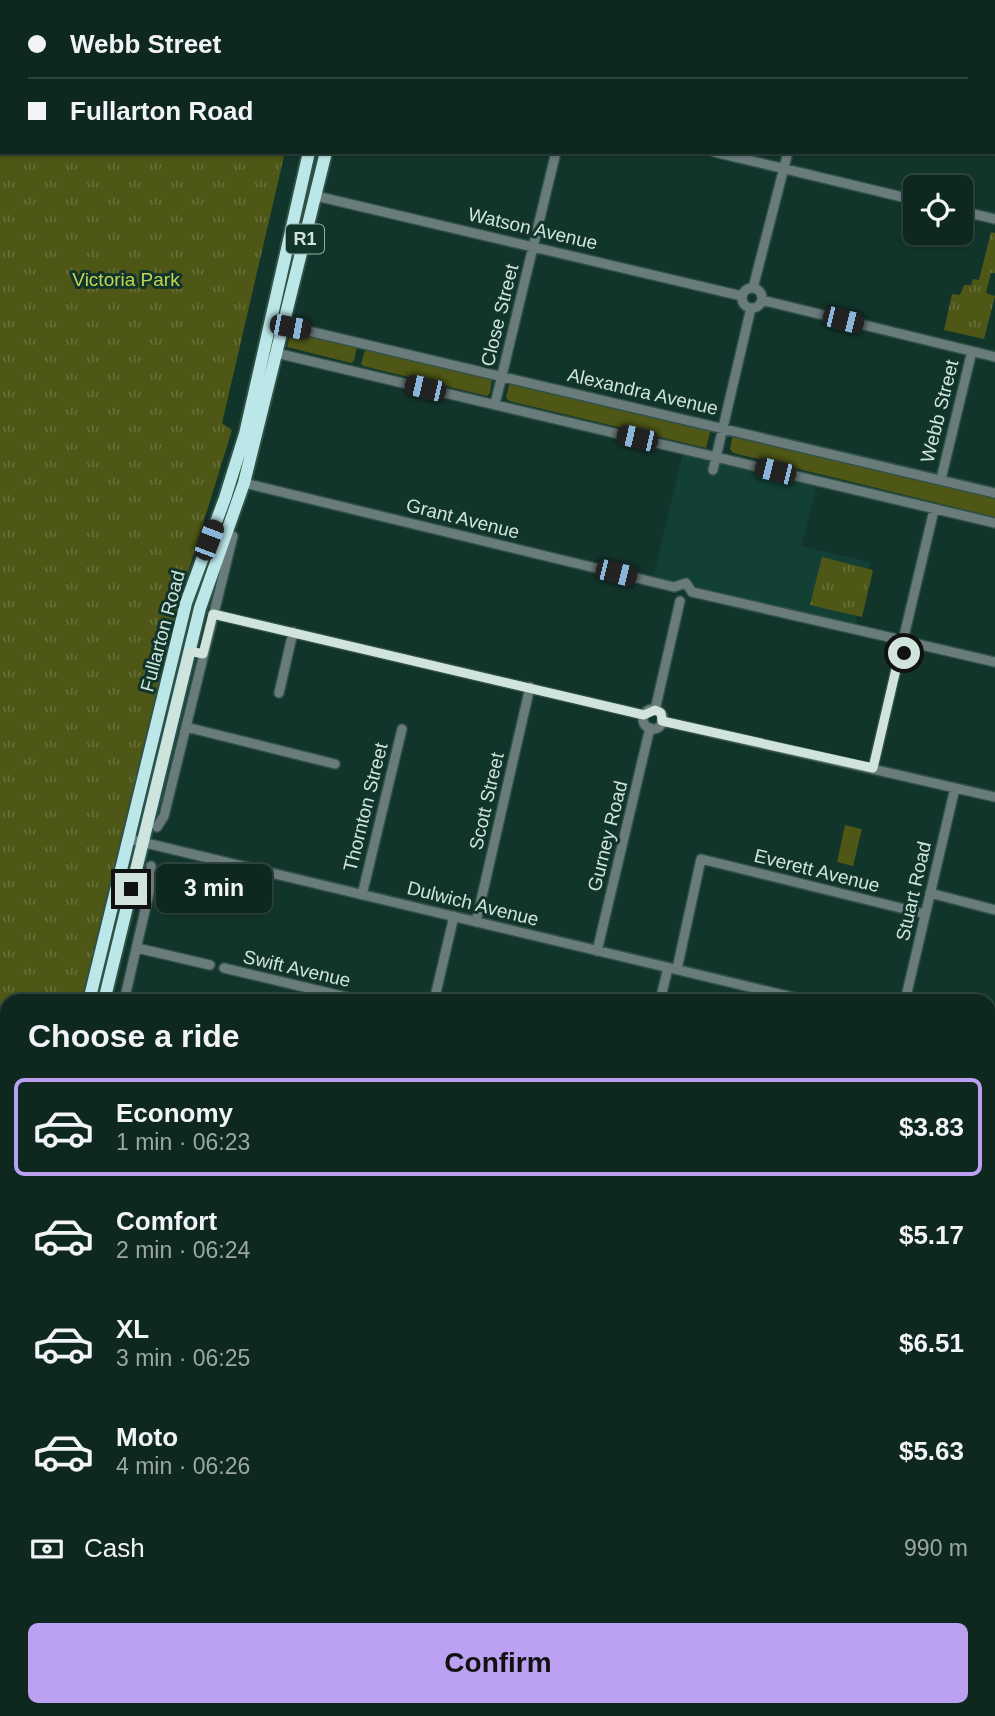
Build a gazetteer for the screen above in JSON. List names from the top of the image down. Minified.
{"streets":{"highway":["R1","Fullarton Road"],"street":["Watson Avenue","Close Street","Alexandra Avenue","Webb Street","Grant Avenue","Scott Street","Thornton Street","Gurney Road","Everett Avenue","Stuart Road","Dulwich Avenue","Swift Avenue"]},"crossings":[["Watson Avenue","Close Street"],["Watson Avenue","Fullarton Road"],["Close Street","Alexandra Avenue"],["Alexandra Avenue","Webb Street"],["Alexandra Avenue","Fullarton Road"],["Grant Avenue","Fullarton Road"],["Fullarton Road","Dulwich Avenue"],["Scott Street","Dulwich Avenue"],["Thornton Street","Dulwich Avenue"],["Gurney Road","Dulwich Avenue"],["Everett Avenue","Stuart Road"],["Everett Avenue","Dulwich Avenue"]],"parks":["Victoria Park"],"page":{"banner":["Webb Street","Fullarton Road"],"bubble":"3 min","heading":"Choose a ride","list":[{"name":"Economy","note":"1 min · 06:23","value":"$3.83"},{"name":"Comfort","note":"2 min · 06:24","value":"$5.17"},{"name":"XL","note":"3 min · 06:25","value":"$6.51"},{"name":"Moto","note":"4 min · 06:26","value":"$5.63"}],"pay":["Cash","990 m"],"buttons":"Confirm"}}
